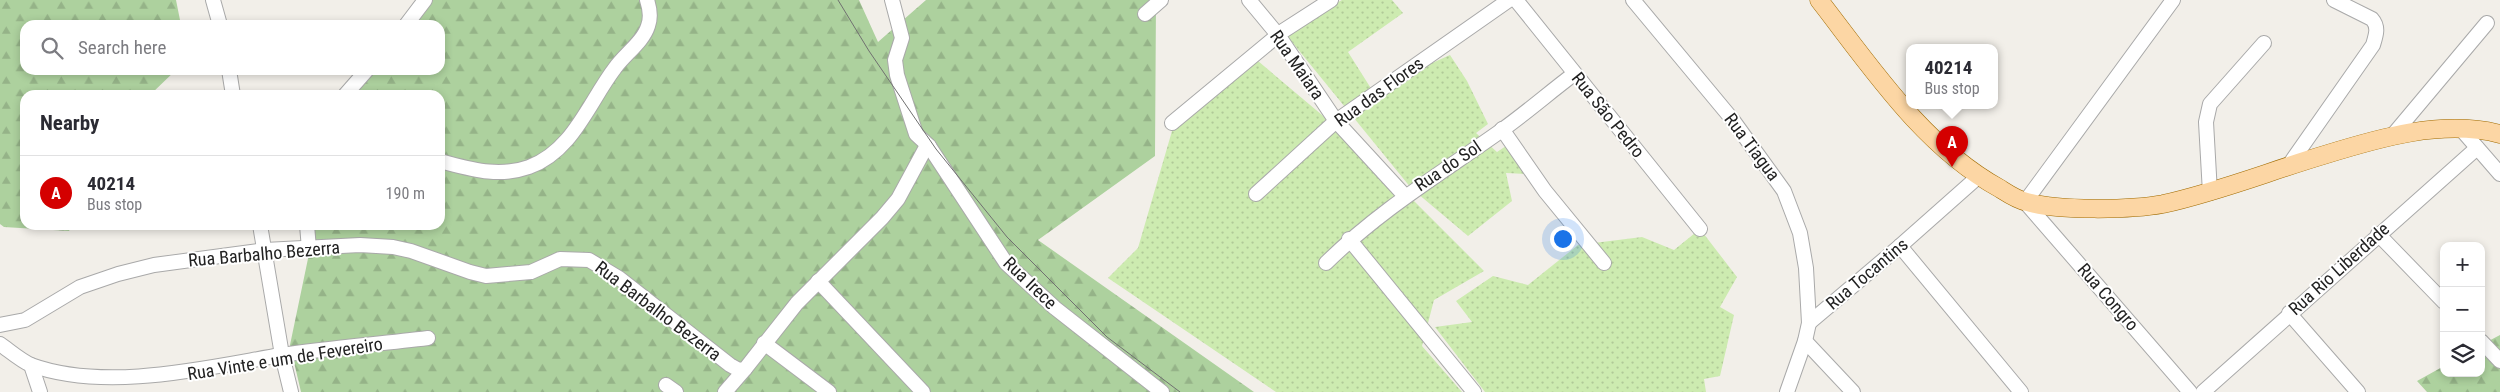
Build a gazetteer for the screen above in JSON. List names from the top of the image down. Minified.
{"streets":{"street":["Rua Maiara","Rua das Flores","Rua São Pedro","Rua Tiagua","Rua do Sol","Rua Barbalho Bezerra","Rua Rio Liberdade","Rua Tocantins","Rua Irece","Rua Congro","Rua Vinte e um de Fevereiro"]},"crossings":[["Rua Maiara","Rua das Flores"],["Rua Maiara","Rua do Sol"],["Rua São Pedro","Rua do Sol"],["Rua Tiagua","Rua Tocantins"]],"page":{"search":"Search here","popup":["40214","Bus stop"],"heading":"Nearby","pins":"A","list":[{"mark":"A","name":"40214","note":"Bus stop","value":"190 m"}],"map_buttons":["+","−"]}}
